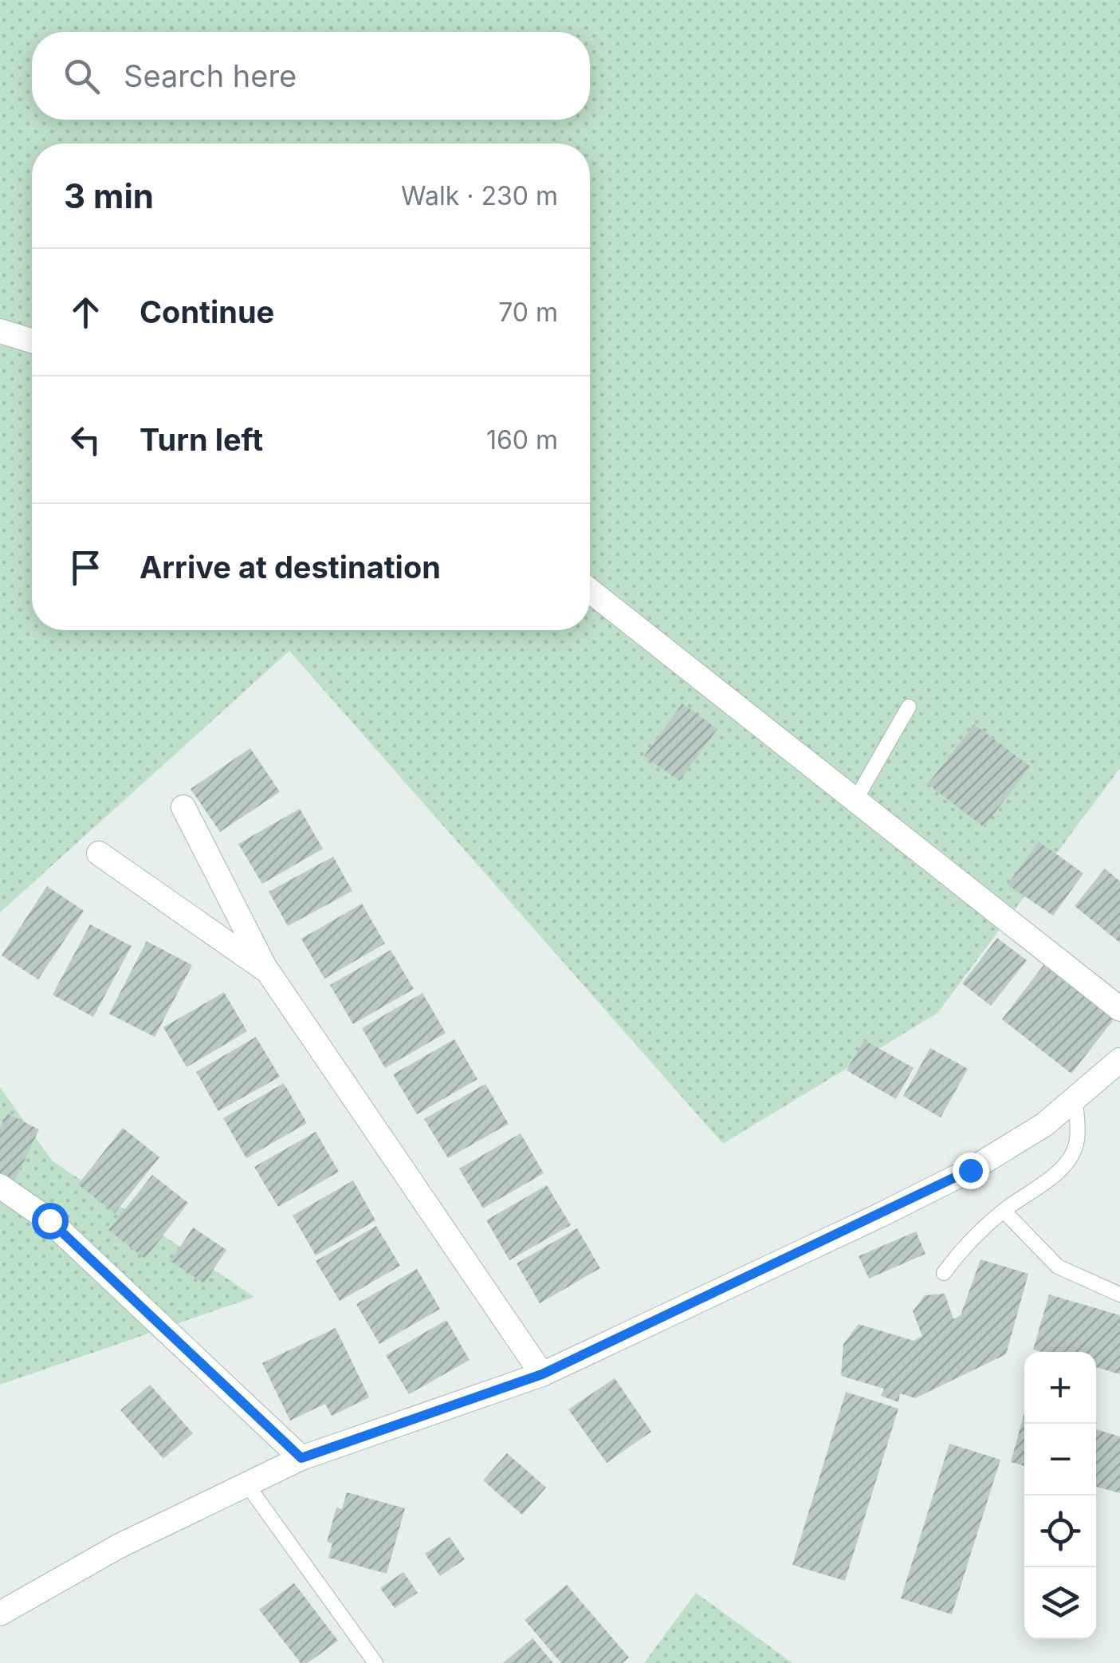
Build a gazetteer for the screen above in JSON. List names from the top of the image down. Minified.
{"page":{"search":"Search here","heading":["3 min","Walk · 230 m"],"list":[["Continue","70 m"],["Turn left","160 m"],"Arrive at destination"],"map_buttons":["+","−"]}}
